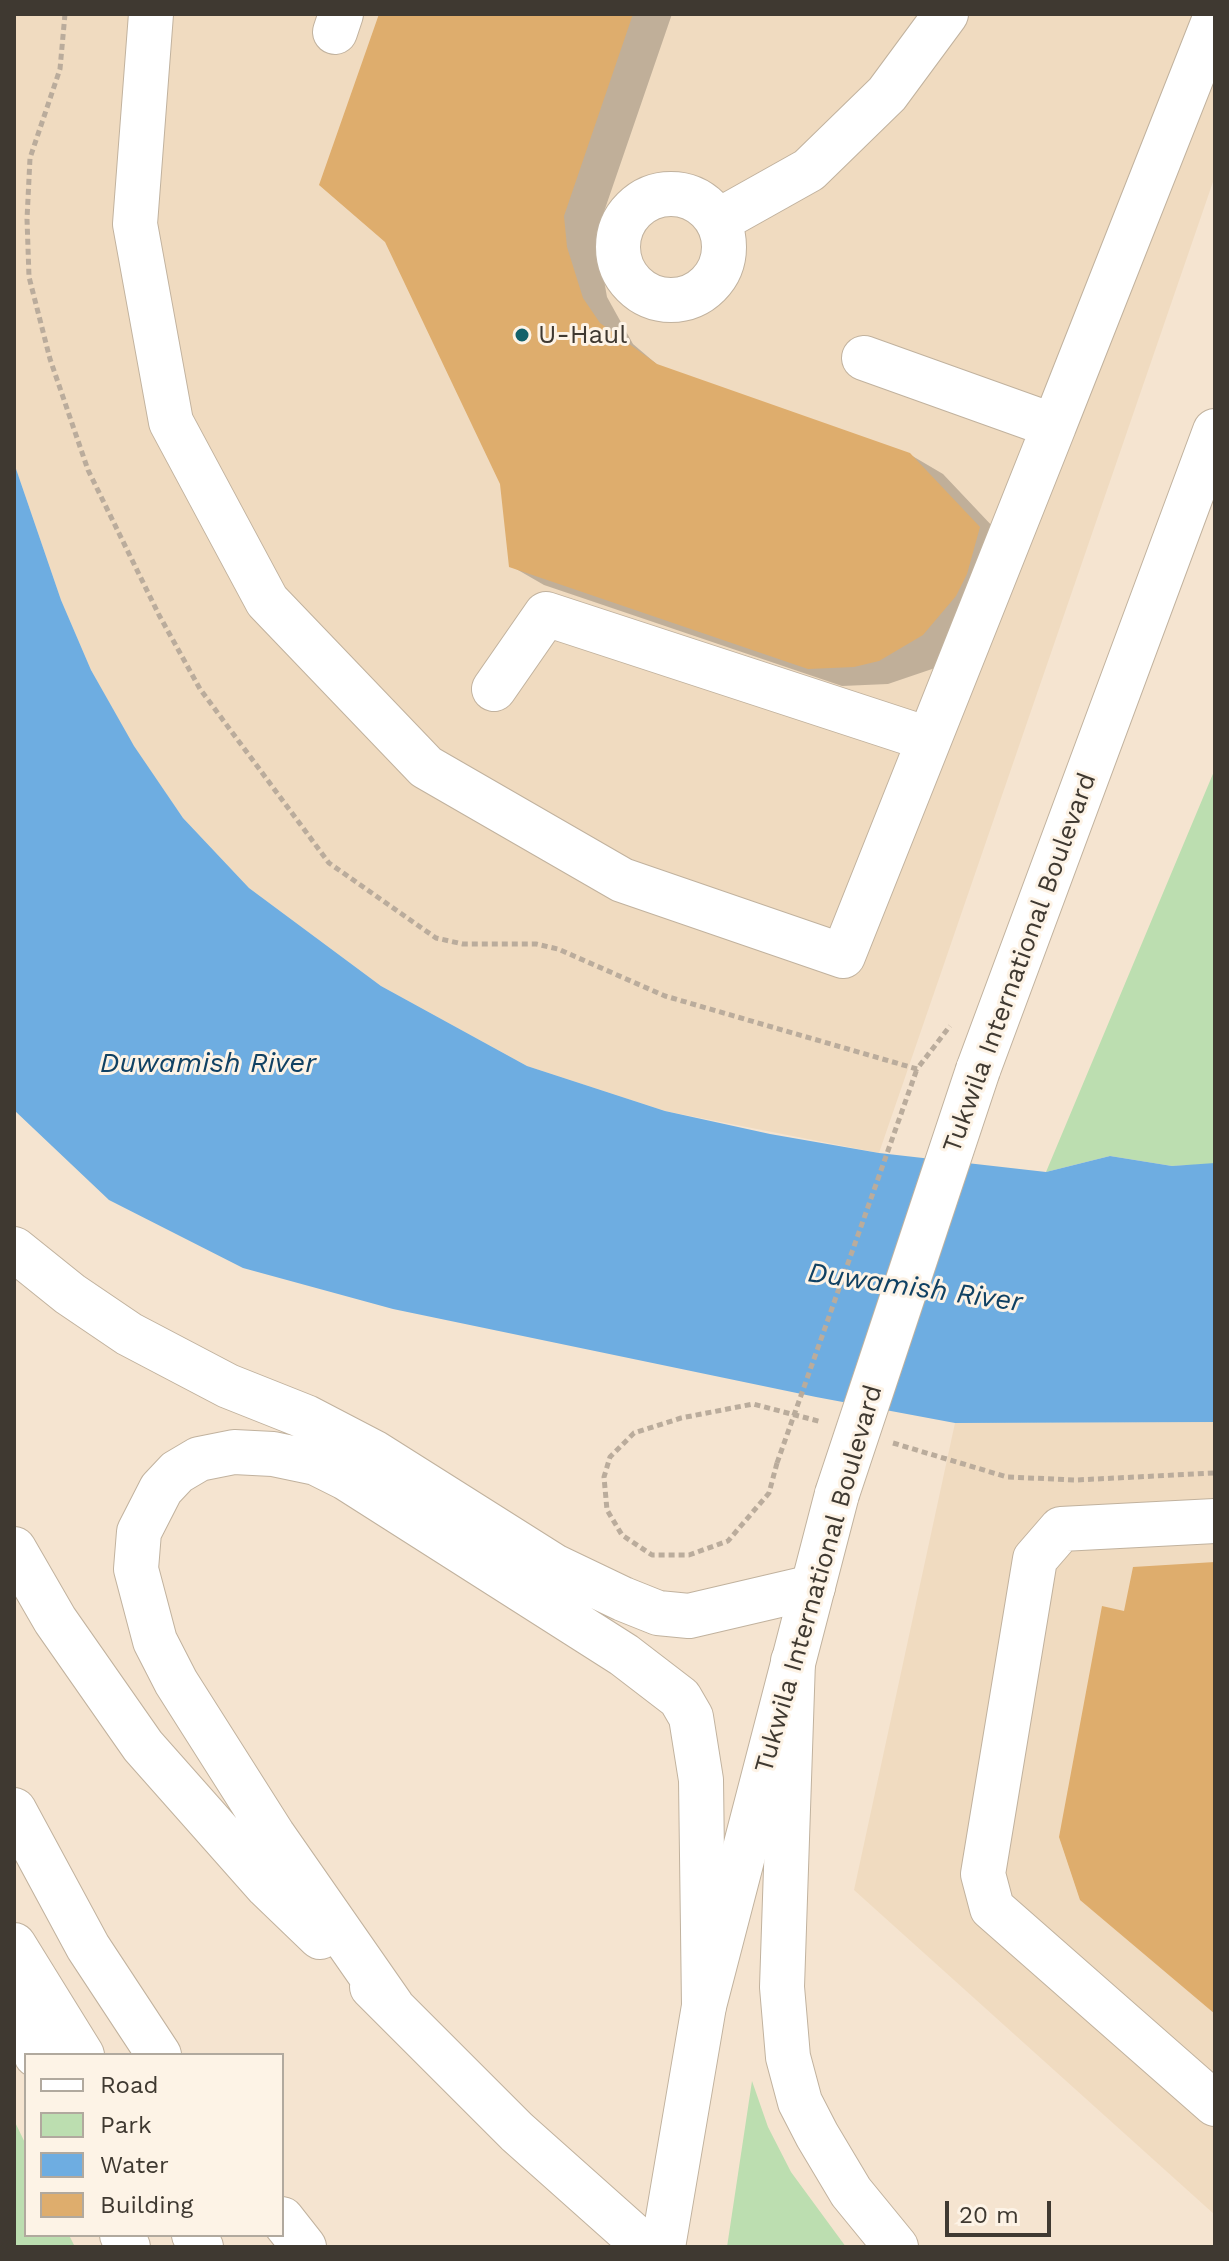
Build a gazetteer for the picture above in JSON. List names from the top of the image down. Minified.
{"streets":{"main road":["Tukwila International Boulevard"]},"water":["Duwamish River"],"places":["U-Haul"],"legend":["Road","Park","Water","Building"],"scale_bar":"20 m"}
